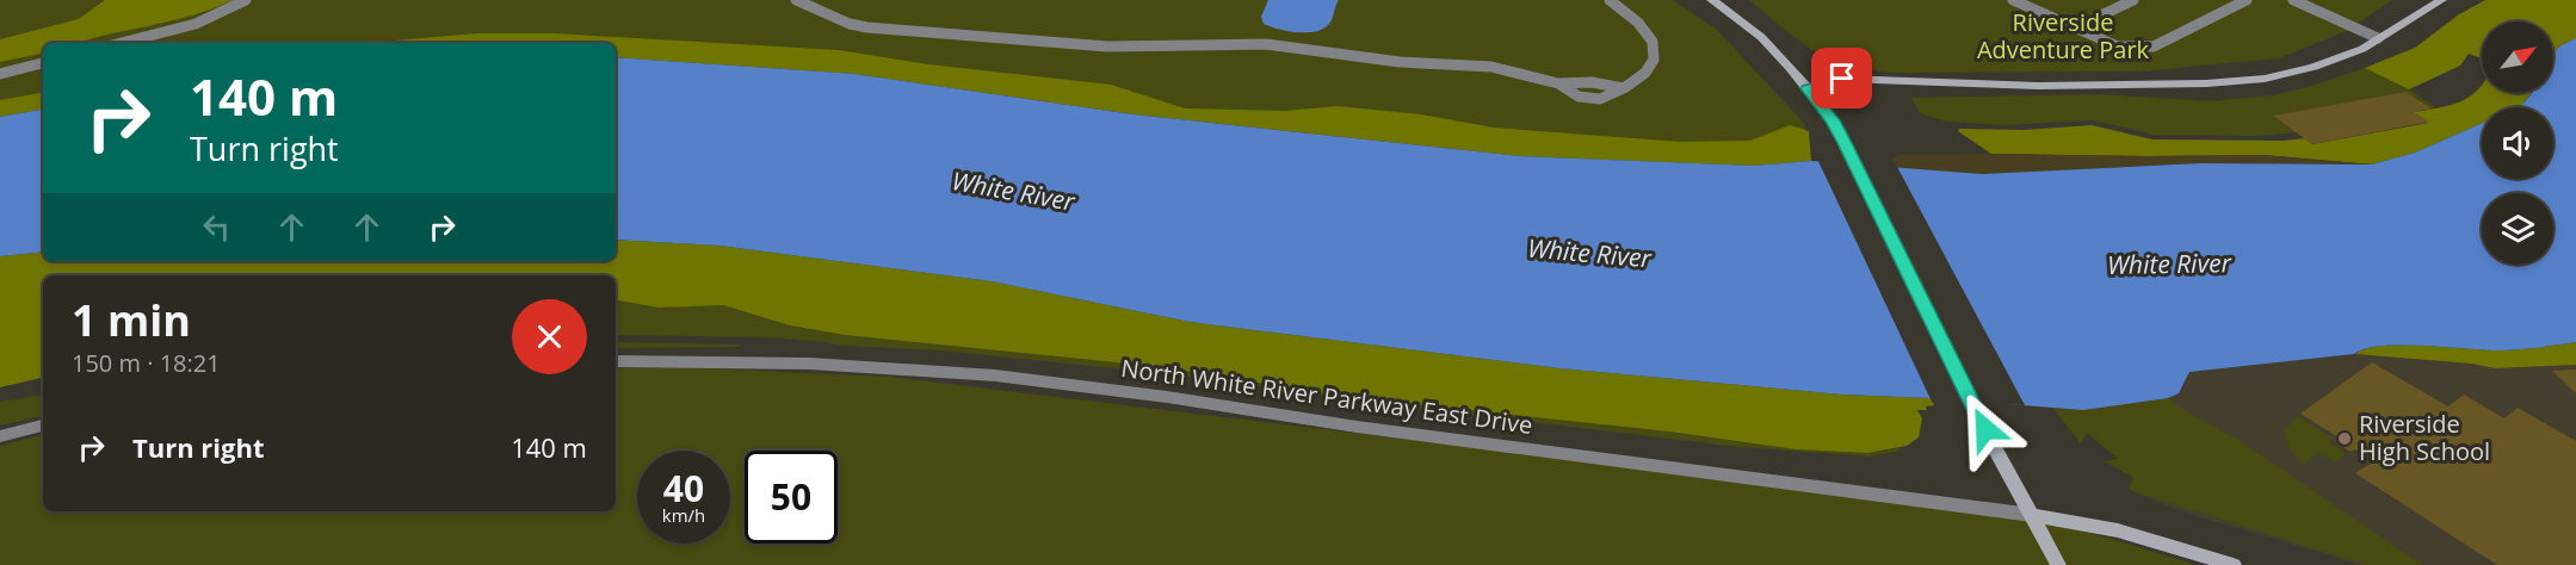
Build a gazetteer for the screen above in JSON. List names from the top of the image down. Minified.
{"streets":{"street":["North White River Parkway East Drive"]},"water":["White River"],"parks":["Riverside Adventure Park"],"places":["Riverside High School"],"north":"top right","page":{"turn":["140 m","Turn right"],"heading":["1 min","150 m · 18:21"],"list":[{"name":"Turn right","value":"140 m"}],"speed":"40 km/h","limit":"50"}}
